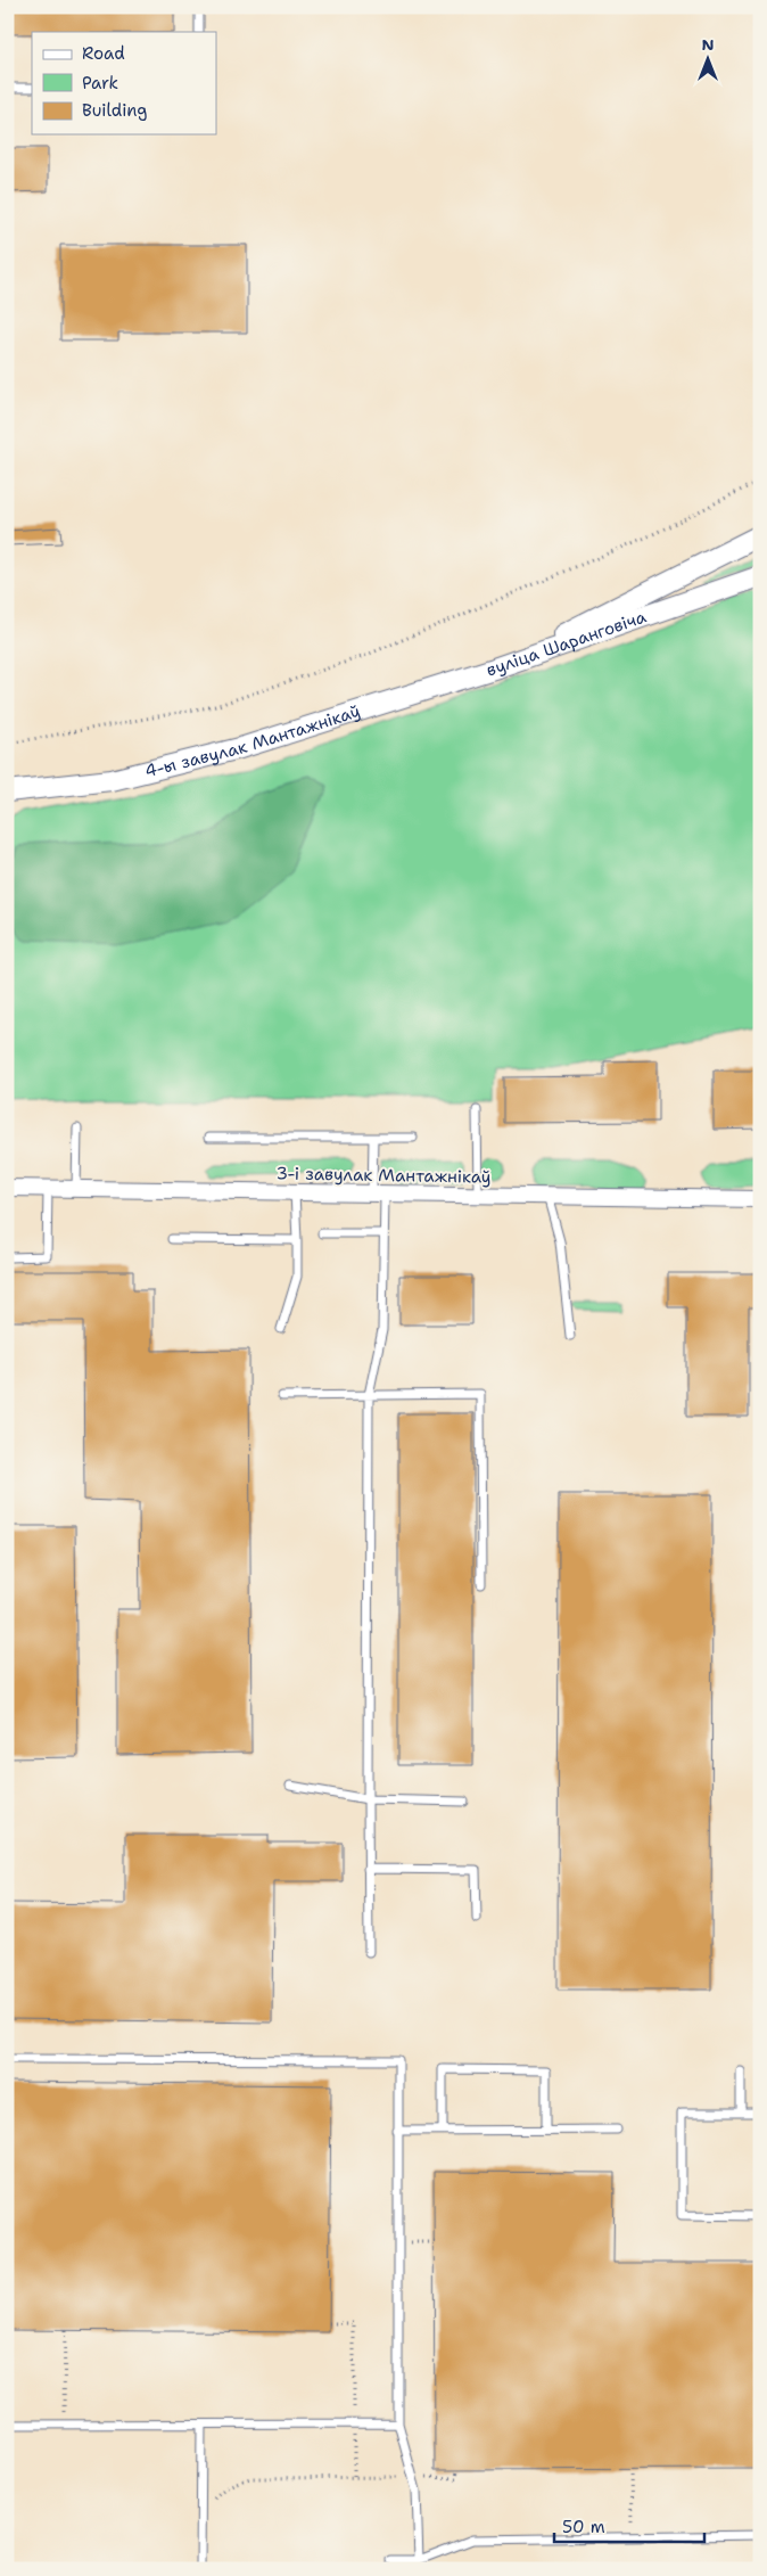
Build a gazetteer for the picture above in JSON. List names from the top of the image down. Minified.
{"streets":{"street":["вуліца Шаранговіча","4-ы завулак Мантажнікаў","3-і завулак Мантажнікаў"]},"crossings":[["вуліца Шаранговіча","4-ы завулак Мантажнікаў"]],"legend":["Road","Park","Building"],"scale_bar":"50 m","north":"top"}
